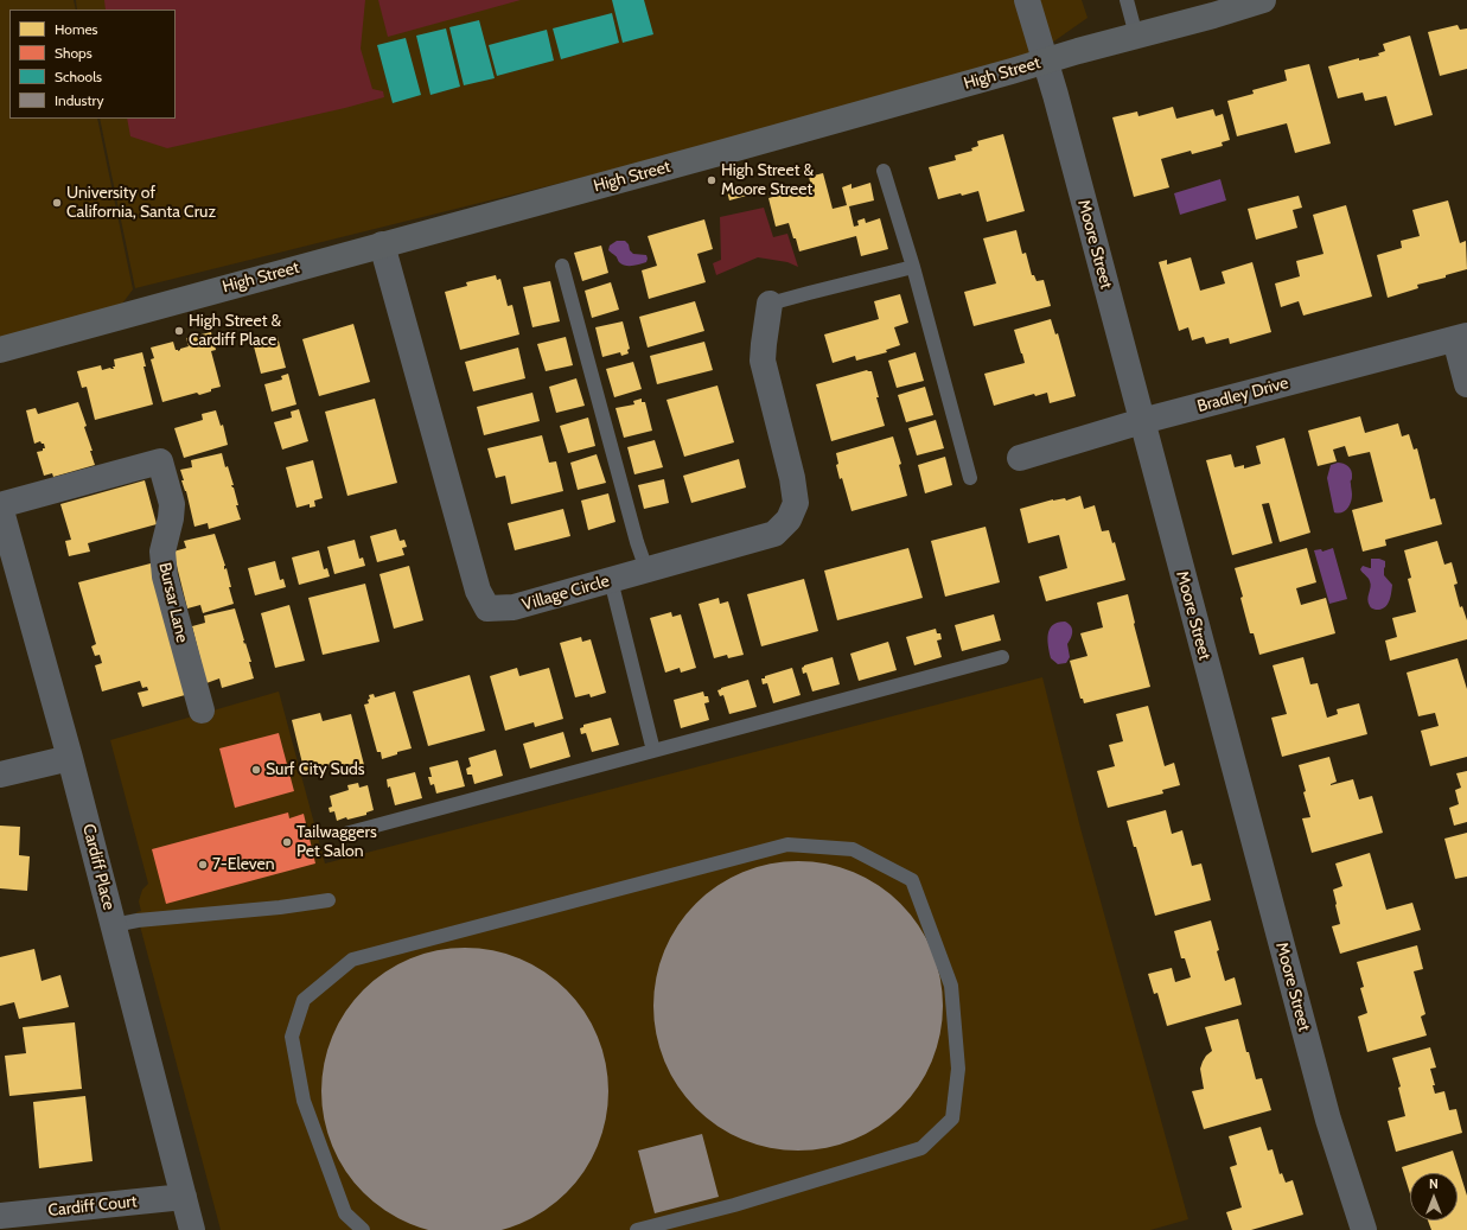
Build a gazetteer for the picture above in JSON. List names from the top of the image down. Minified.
{"streets":{"main road":["High Street"],"street":["Moore Street","Bradley Drive","Village Circle","Bursar Lane","Cardiff Place","Cardiff Court"]},"crossings":[["High Street","Moore Street"],["High Street","Village Circle"],["Moore Street","Bradley Drive"],["Bursar Lane","Cardiff Place"],["Cardiff Place","Cardiff Court"]],"places":["High Street & Moore Street","University of California, Santa Cruz","High Street & Cardiff Place","Surf City Suds","Tailwaggers Pet Salon","7-Eleven"],"legend":["Homes","Shops","Schools","Industry"],"north":"top"}
